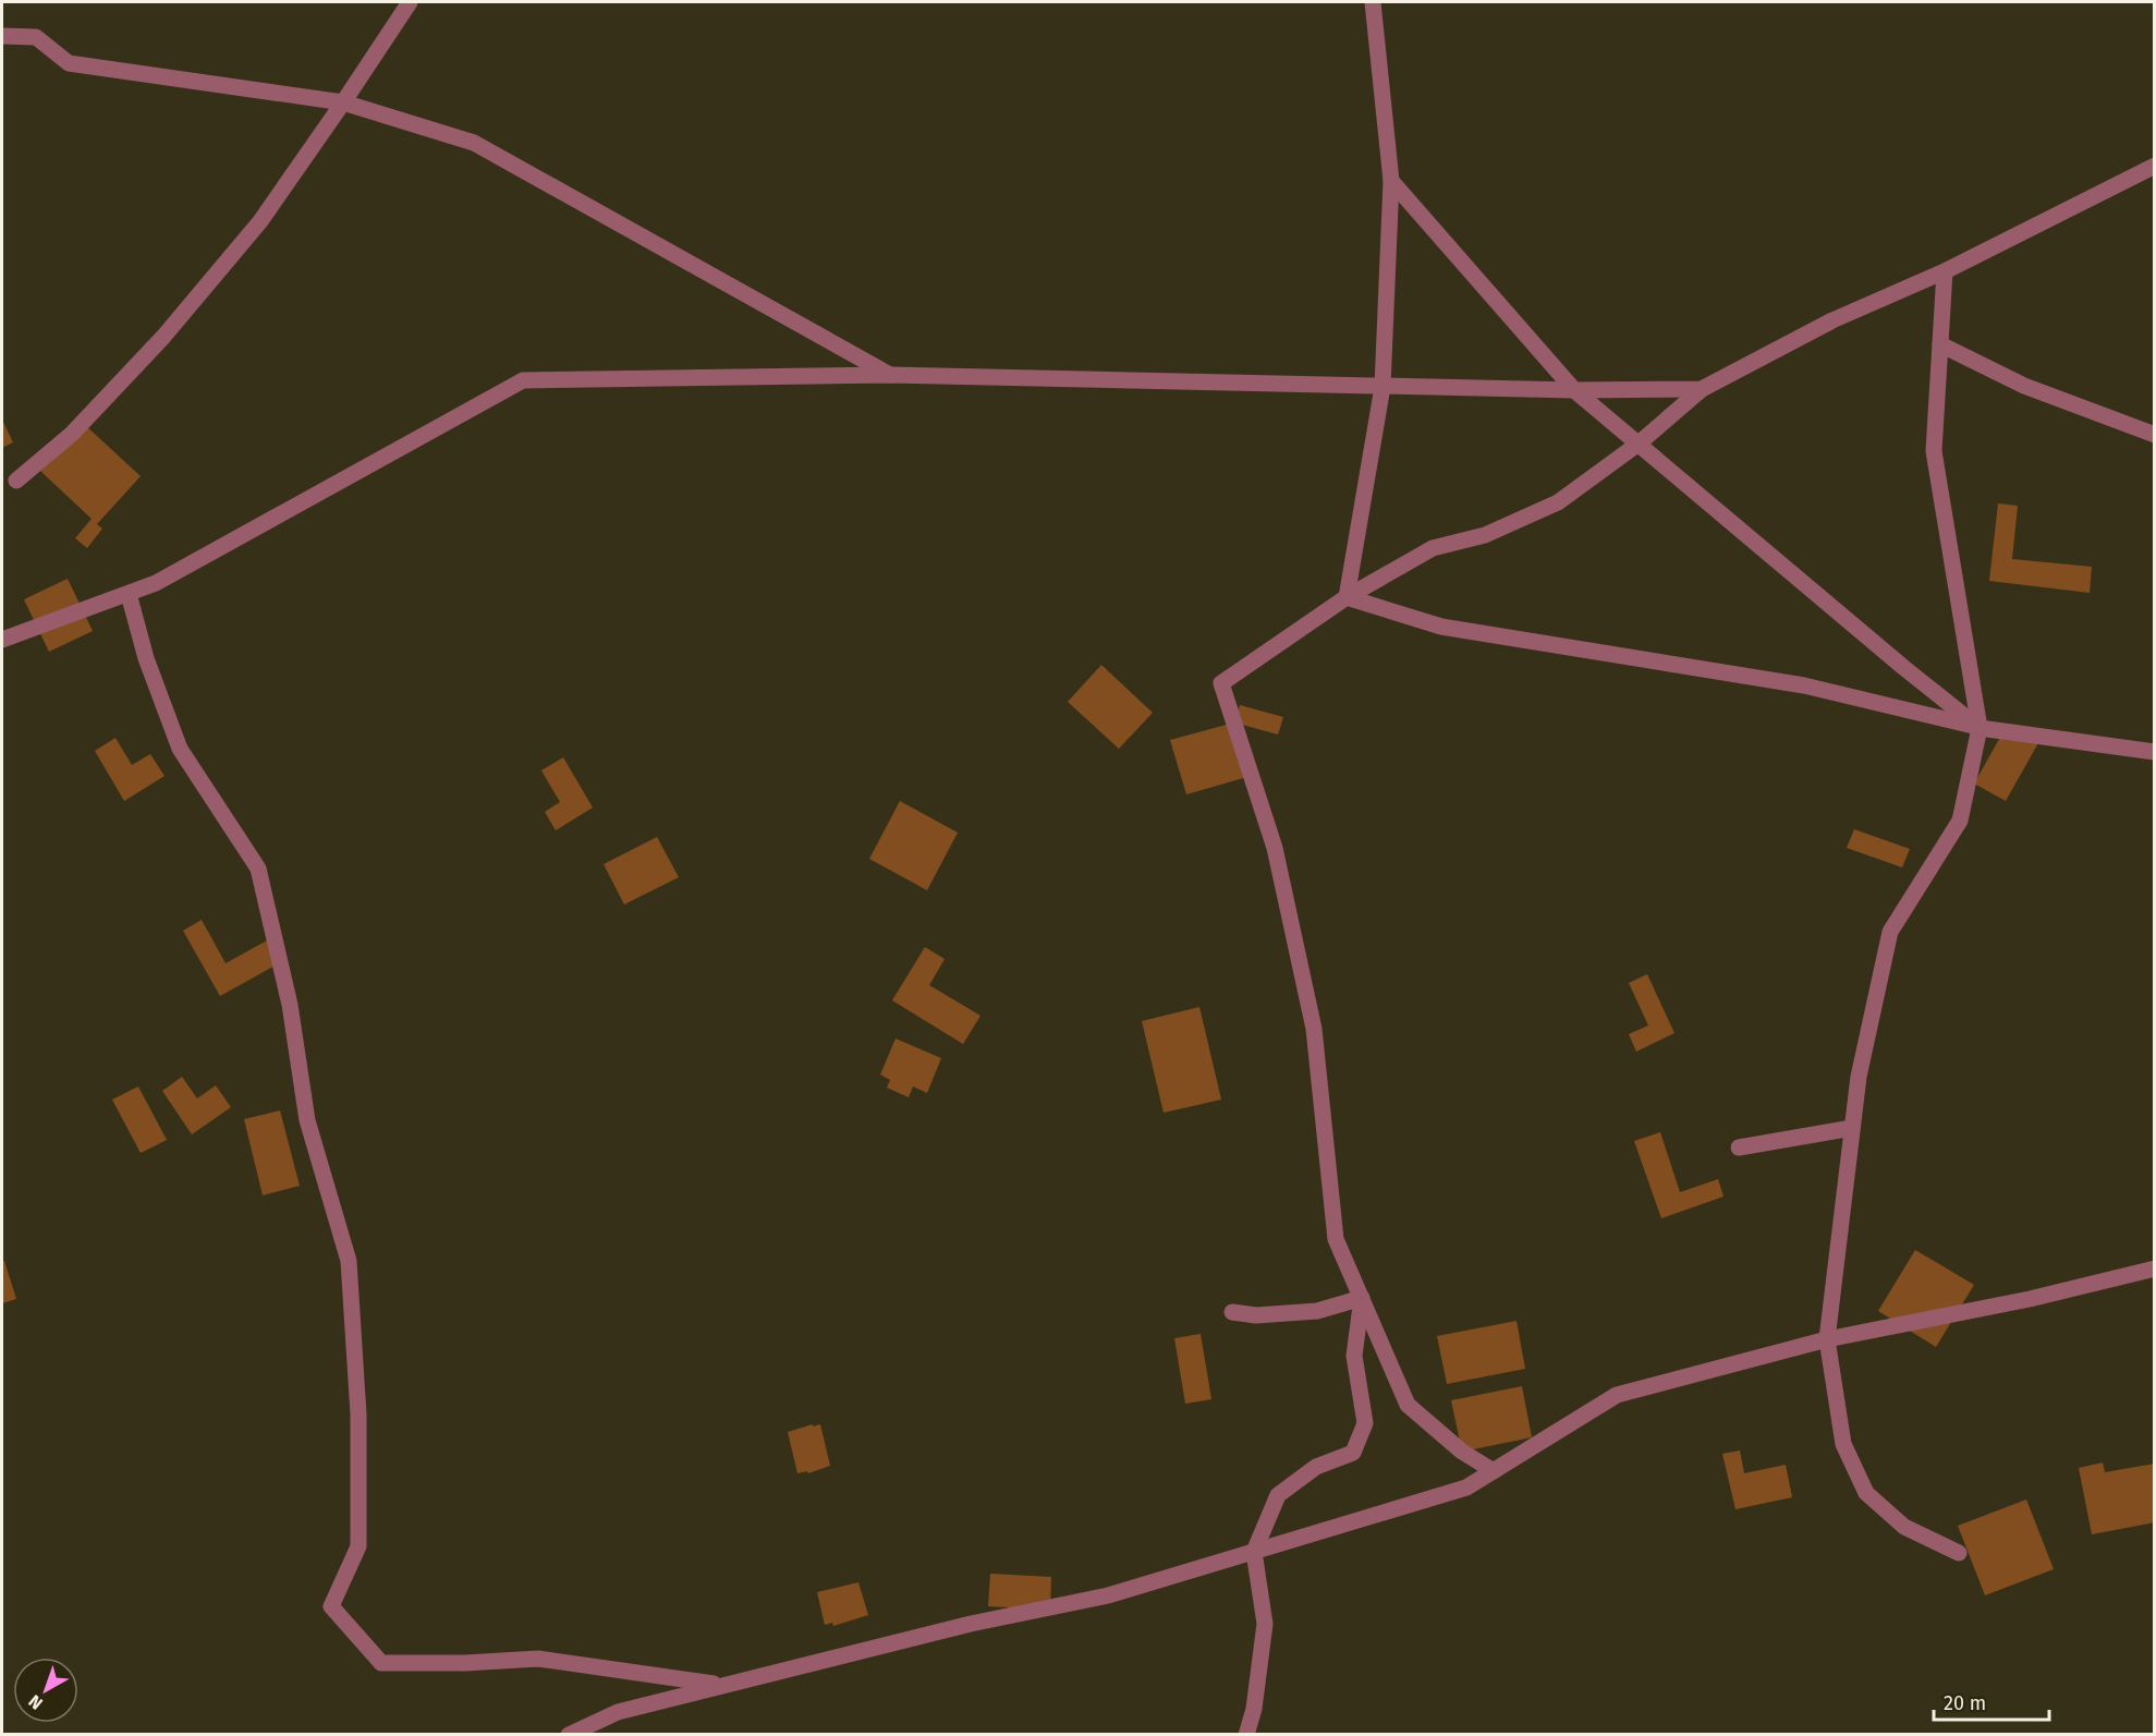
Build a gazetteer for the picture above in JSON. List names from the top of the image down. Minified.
{"scale_bar":"20 m","north":"bottom left"}
